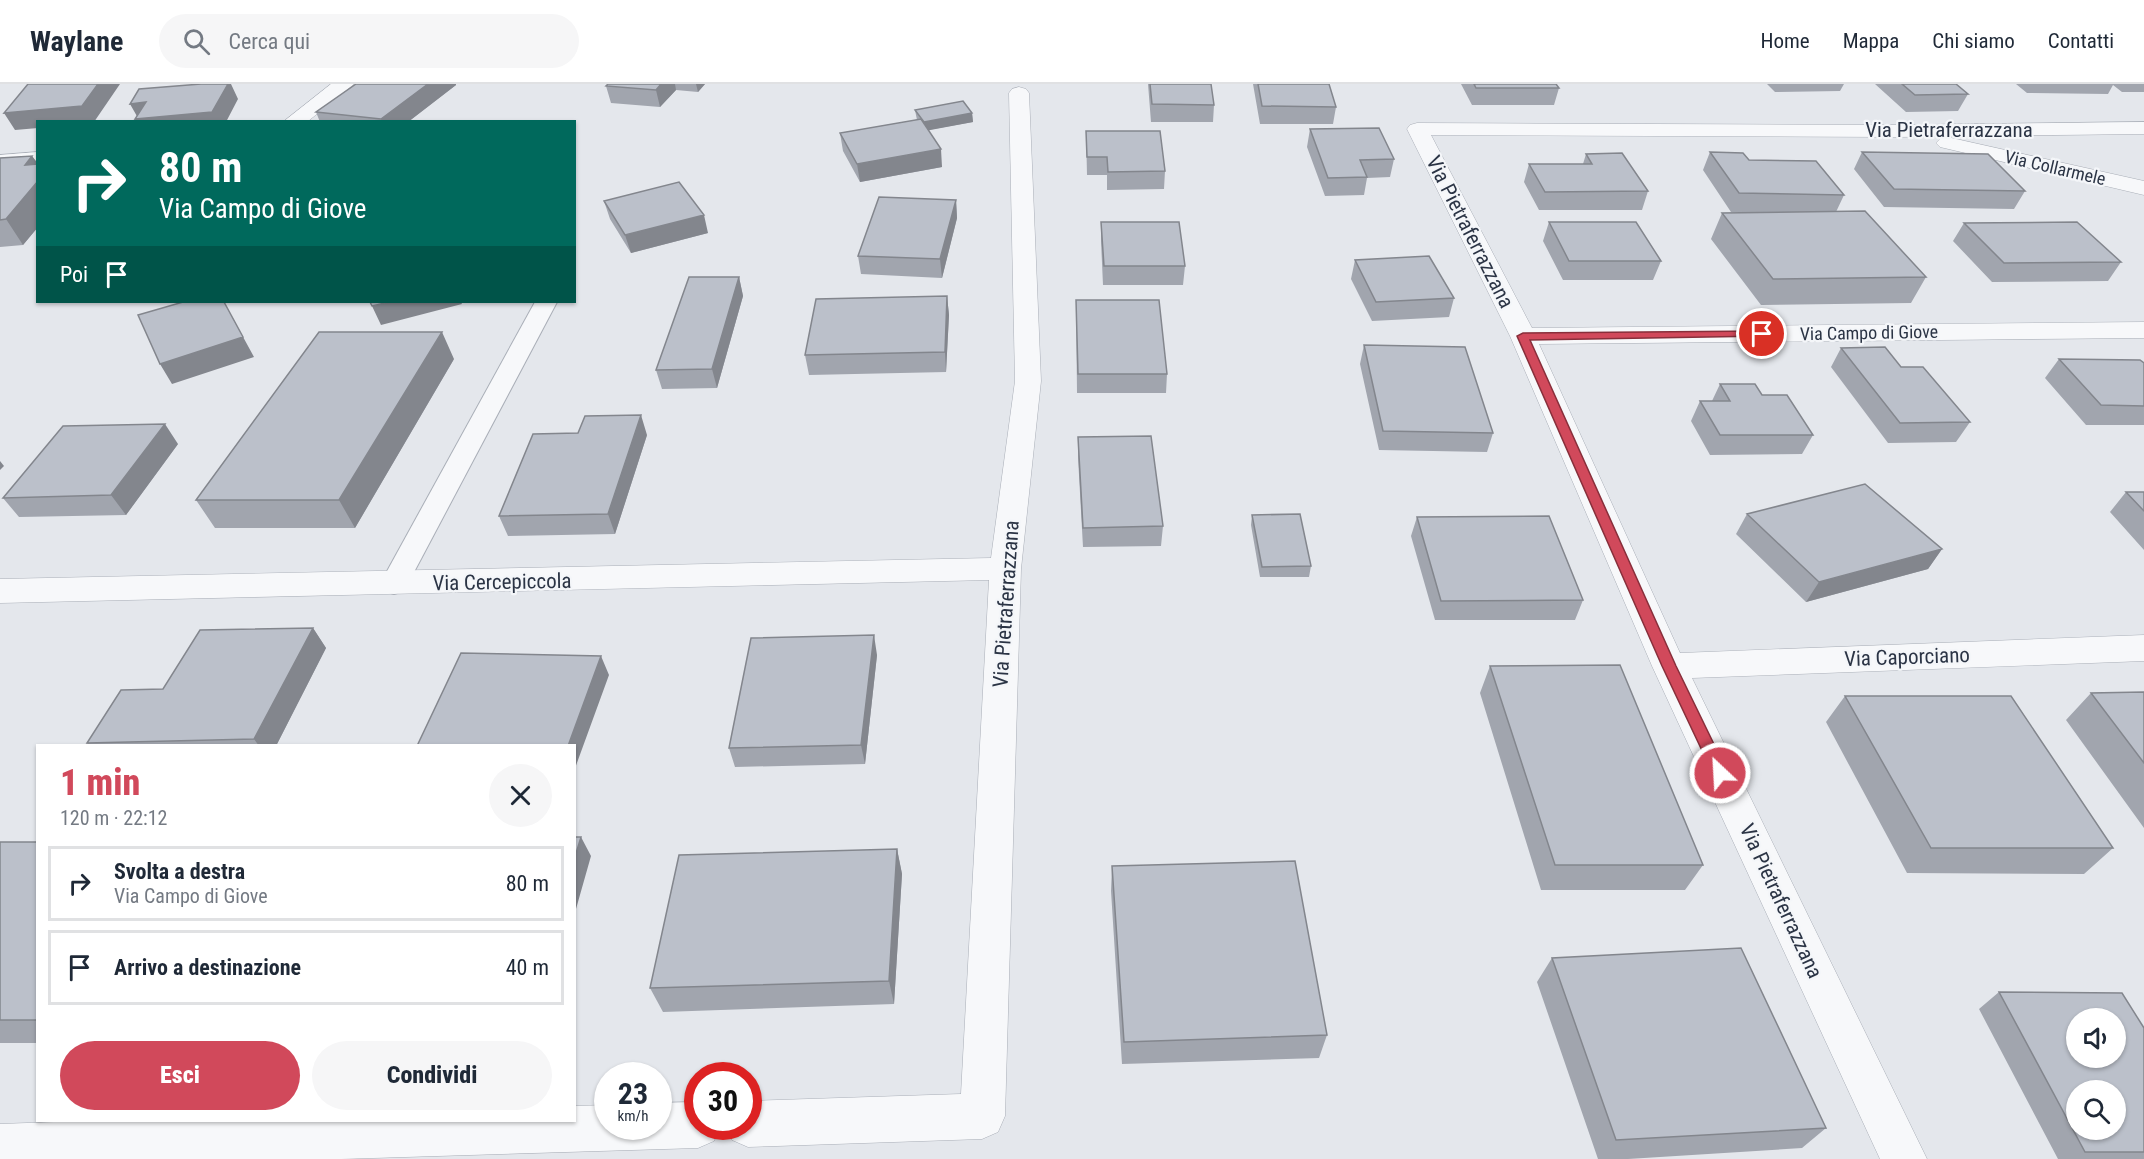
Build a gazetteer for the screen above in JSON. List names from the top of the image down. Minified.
{"streets":{"street":["Via Pietraferrazzana","Via Collarmele","Via Campo di Giove","Via Cercepiccola","Via Caporciano"]},"crossings":[["Via Pietraferrazzana","Via Collarmele"],["Via Pietraferrazzana","Via Campo di Giove"],["Via Pietraferrazzana","Via Cercepiccola"],["Via Pietraferrazzana","Via Caporciano"]],"page":{"header":"Waylane","search":"Cerca qui","nav":["Home","Mappa","Chi siamo","Contatti"],"turn":["80 m","Via Campo di Giove"],"then":"Poi","heading":["1 min","120 m · 22:12"],"list":[{"name":"Svolta a destra","note":"Via Campo di Giove","value":"80 m"},{"name":"Arrivo a destinazione","value":"40 m"}],"buttons":["Esci","Condividi"],"speed":"23 km/h","limit":"30"}}
